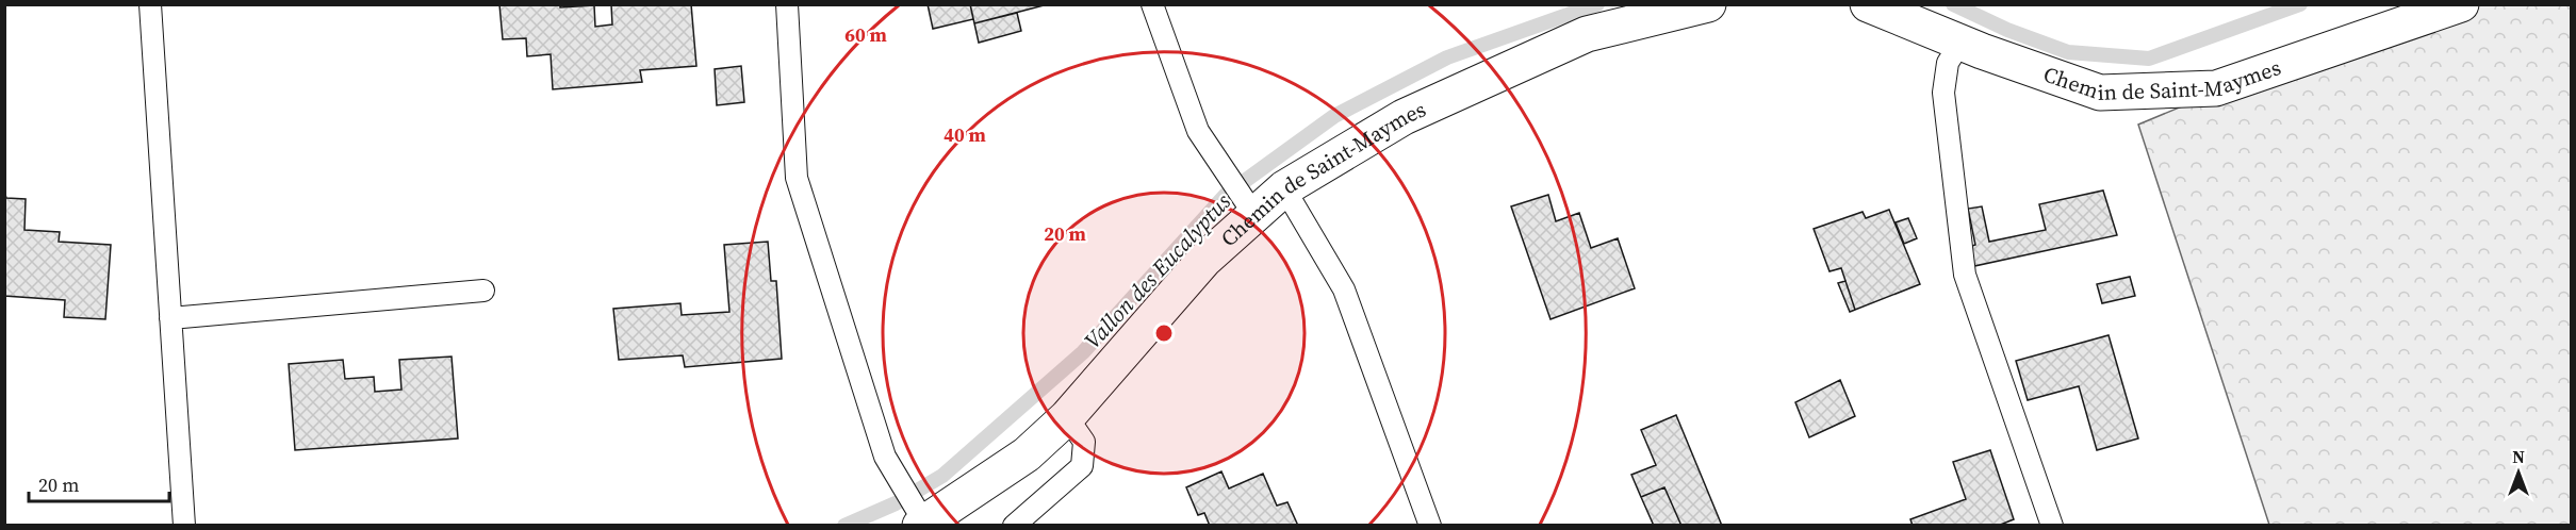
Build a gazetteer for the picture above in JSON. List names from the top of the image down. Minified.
{"streets":{"street":["Chemin de Saint-Maymes"]},"water":["Vallon des Eucalyptus"],"scale_bar":"20 m","north":"top","rings":["60 m","40 m","20 m"]}
